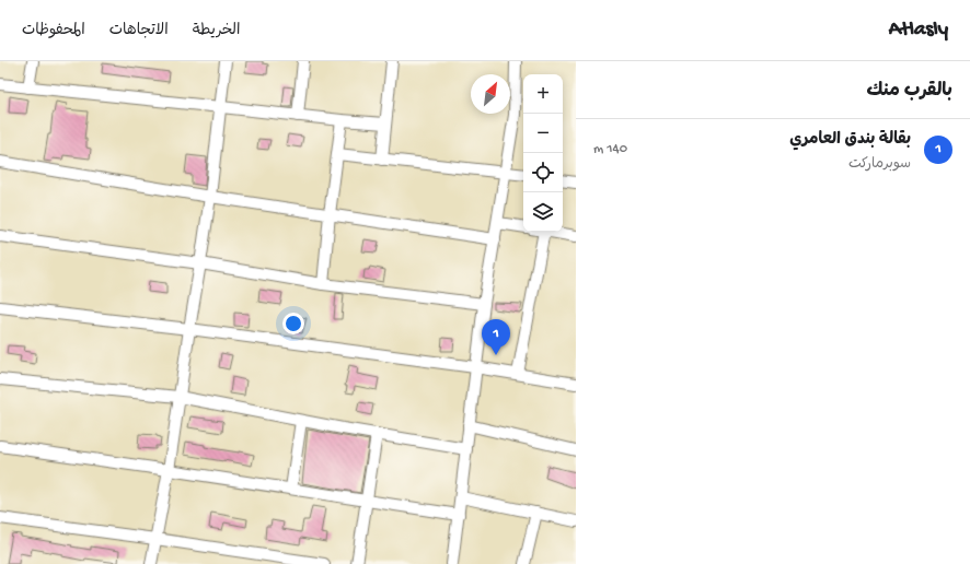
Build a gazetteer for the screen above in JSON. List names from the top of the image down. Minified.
{"north":"top right","page":{"header":"Atlasly","nav":["الخريطة","الاتجاهات","المحفوظات"],"heading":"بالقرب منك","map_buttons":["+","−"],"list":[{"mark":"1","name":"بقالة بندق العامري","note":"سوبرماركت","value":"140 m"}],"pins":"1"}}
